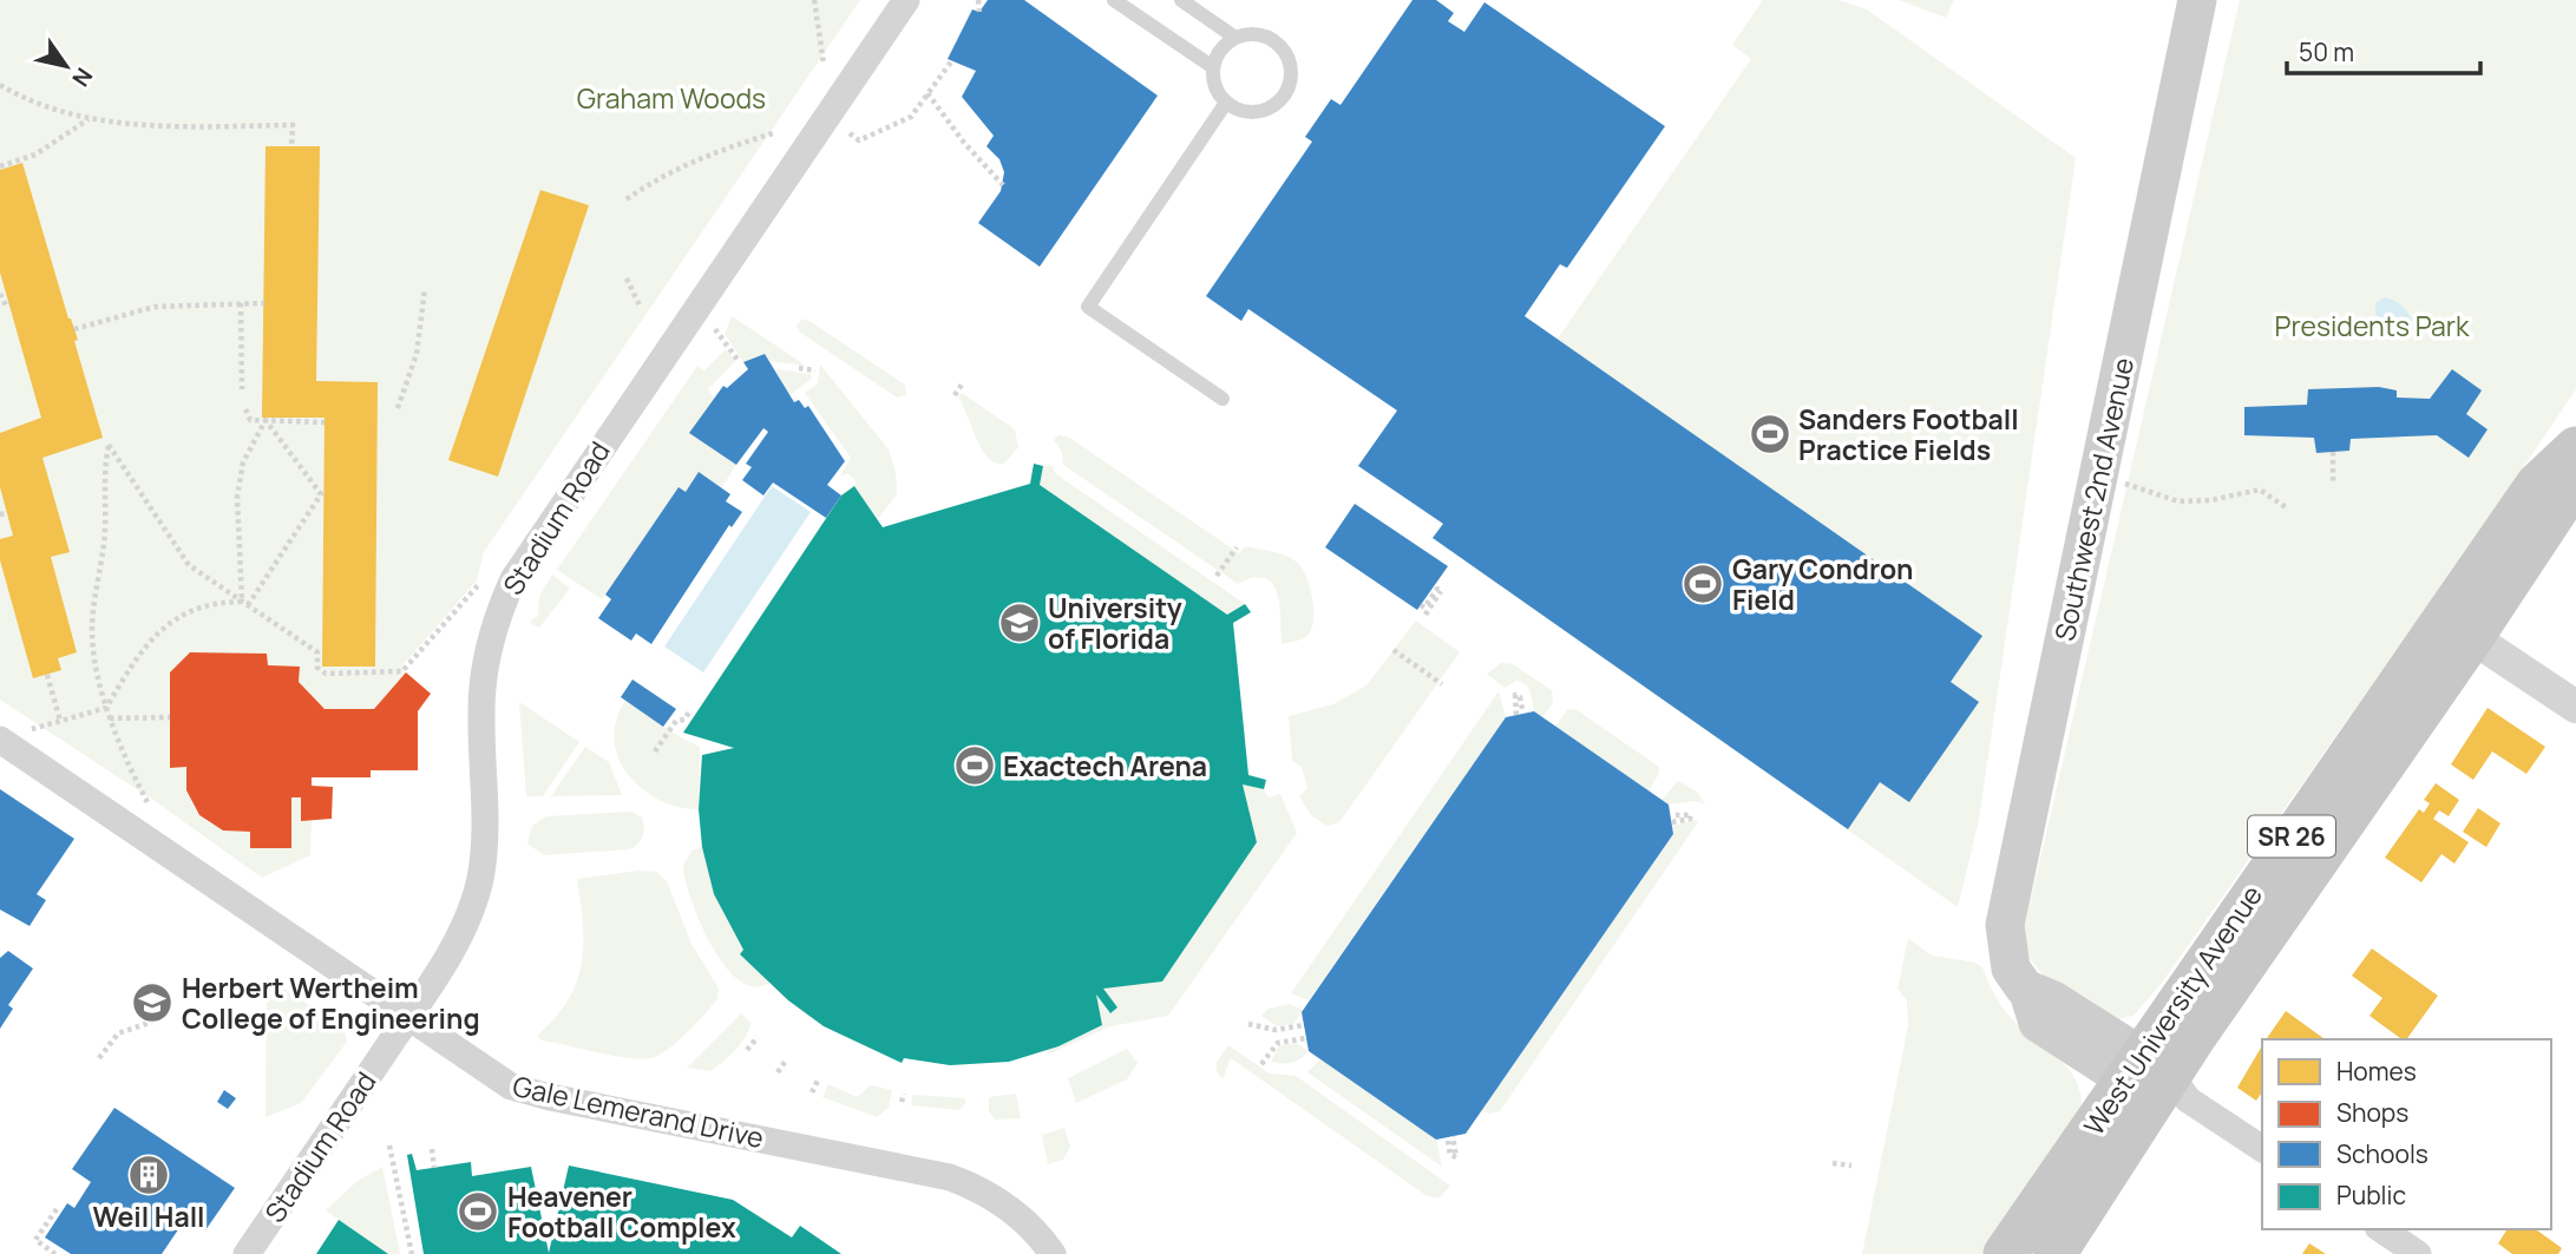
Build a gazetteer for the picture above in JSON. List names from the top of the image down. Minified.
{"streets":{"main road":["Southwest 2nd Avenue","SR 26","West University Avenue"],"street":["Stadium Road","Gale Lemerand Drive"]},"crossings":[["Southwest 2nd Avenue","West University Avenue"],["Stadium Road","Gale Lemerand Drive"]],"parks":["Graham Woods","Presidents Park"],"places":{"sports":["Sanders Football Practice Fields","Gary Condron Field","Exactech Arena","Heavener Football Complex"],"school or university":["University of Florida","Herbert Wertheim College of Engineering"],"building":["Weil Hall"]},"legend":["Homes","Shops","Schools","Public"],"scale_bar":"50 m","north":"bottom right"}
